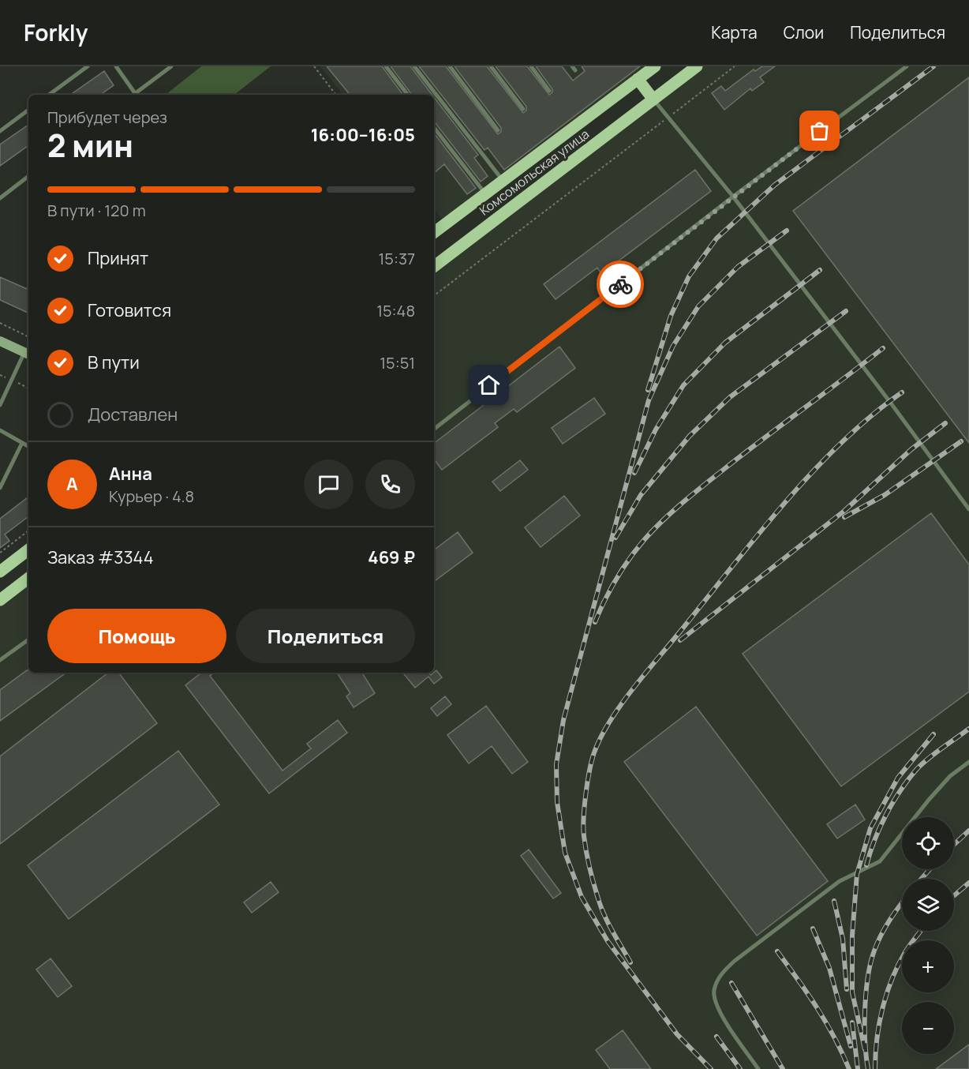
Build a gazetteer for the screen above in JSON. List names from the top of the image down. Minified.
{"streets":{"main road":["Комсомольская улица"]},"page":{"header":"Forkly","nav":["Карта","Слои","Поделиться"],"heading":["2 мин","Прибудет через","16:00–16:05"],"panel":["Анна","Курьер · 4.8","Заказ #3344","469 ₽"],"bar":"В пути · 120 m","list":[["Принят","15:37"],["Готовится","15:48"],["В пути","15:51"],"Доставлен"],"round":"А","buttons":["Помощь","Поделиться"],"map_buttons":["+","−"]}}
